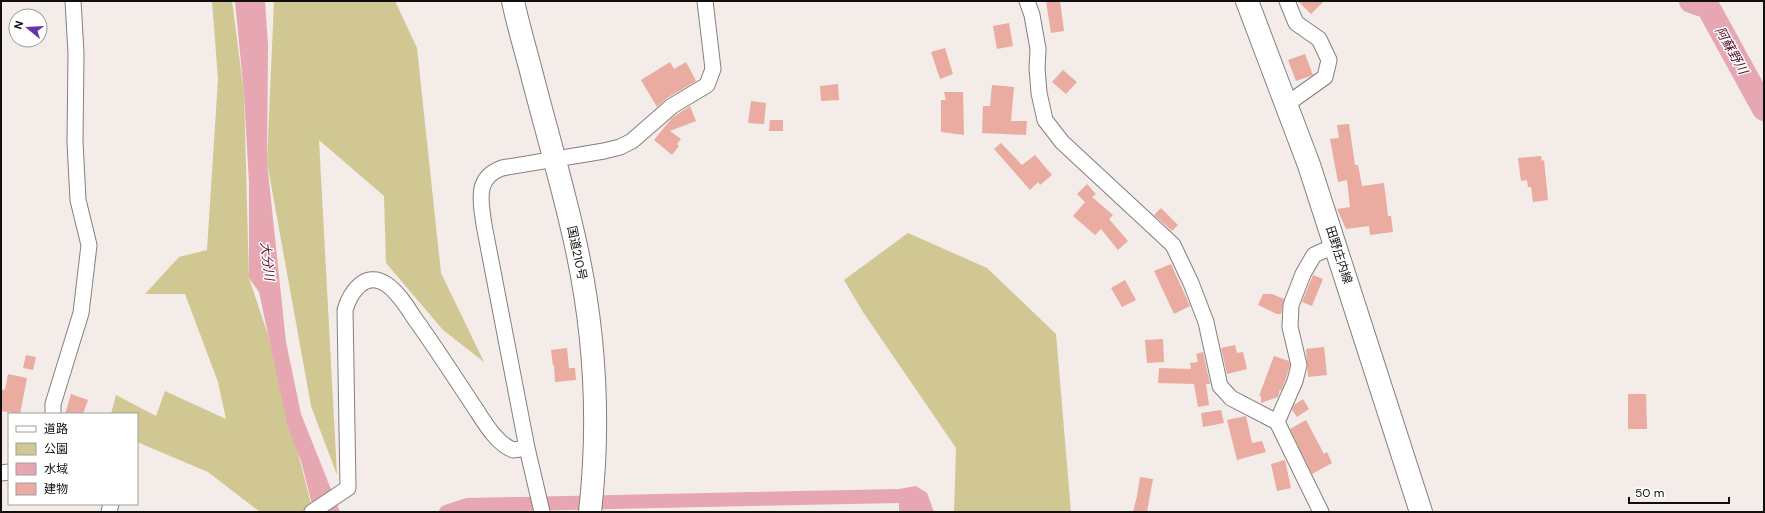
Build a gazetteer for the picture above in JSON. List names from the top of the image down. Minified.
{"streets":{"main road":["国道210号","田野庄内線"]},"water":["阿蘇野川","大分川"],"legend":["道路","公園","水域","建物"],"scale_bar":"50 m","north":"left"}
